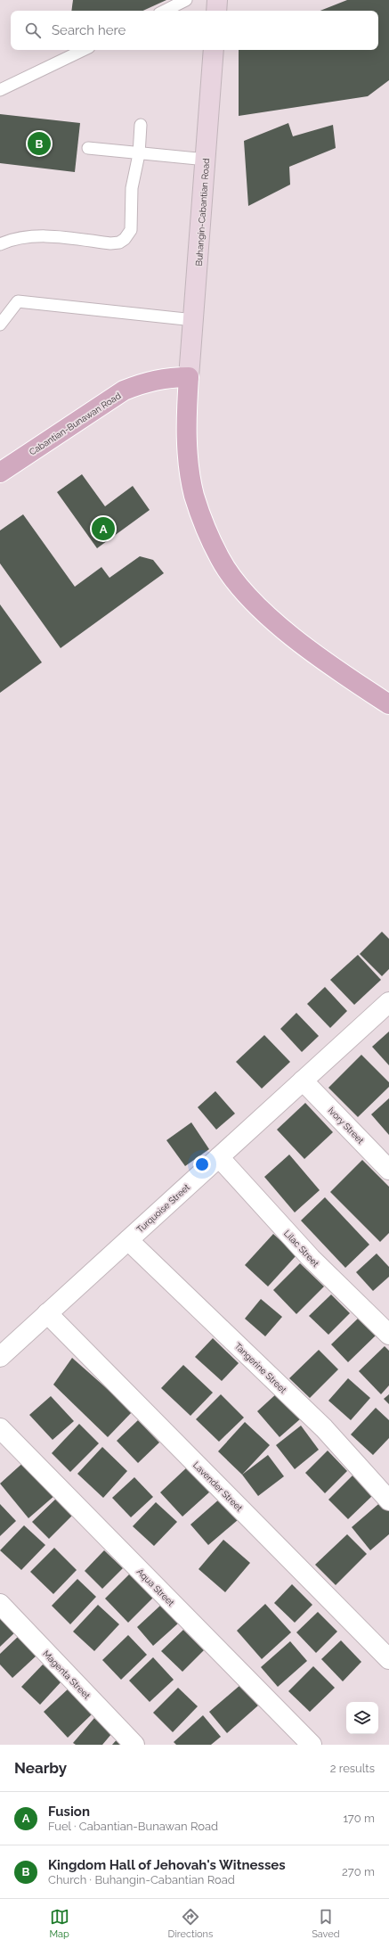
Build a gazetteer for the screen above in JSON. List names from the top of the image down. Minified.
{"streets":{"main road":["Buhangin-Cabantian Road","Cabantian-Bunawan Road"],"street":["Ivory Street","Turquoise Street","Lilac Street","Tangerine Street","Lavender Street","Aqua Street","Magenta Street"]},"crossings":[["Buhangin-Cabantian Road","Cabantian-Bunawan Road"],["Ivory Street","Turquoise Street"],["Turquoise Street","Lilac Street"],["Turquoise Street","Tangerine Street"],["Turquoise Street","Lavender Street"]],"page":{"search":"Search here","pins":["B","A"],"heading":["Nearby","2 results"],"list":[{"mark":"A","name":"Fusion","note":"Fuel · Cabantian-Bunawan Road","value":"170 m"},{"mark":"B","name":"Kingdom Hall of Jehovah's Witnesses","note":"Church · Buhangin-Cabantian Road","value":"270 m"}],"nav":["Map","Directions","Saved"]}}
